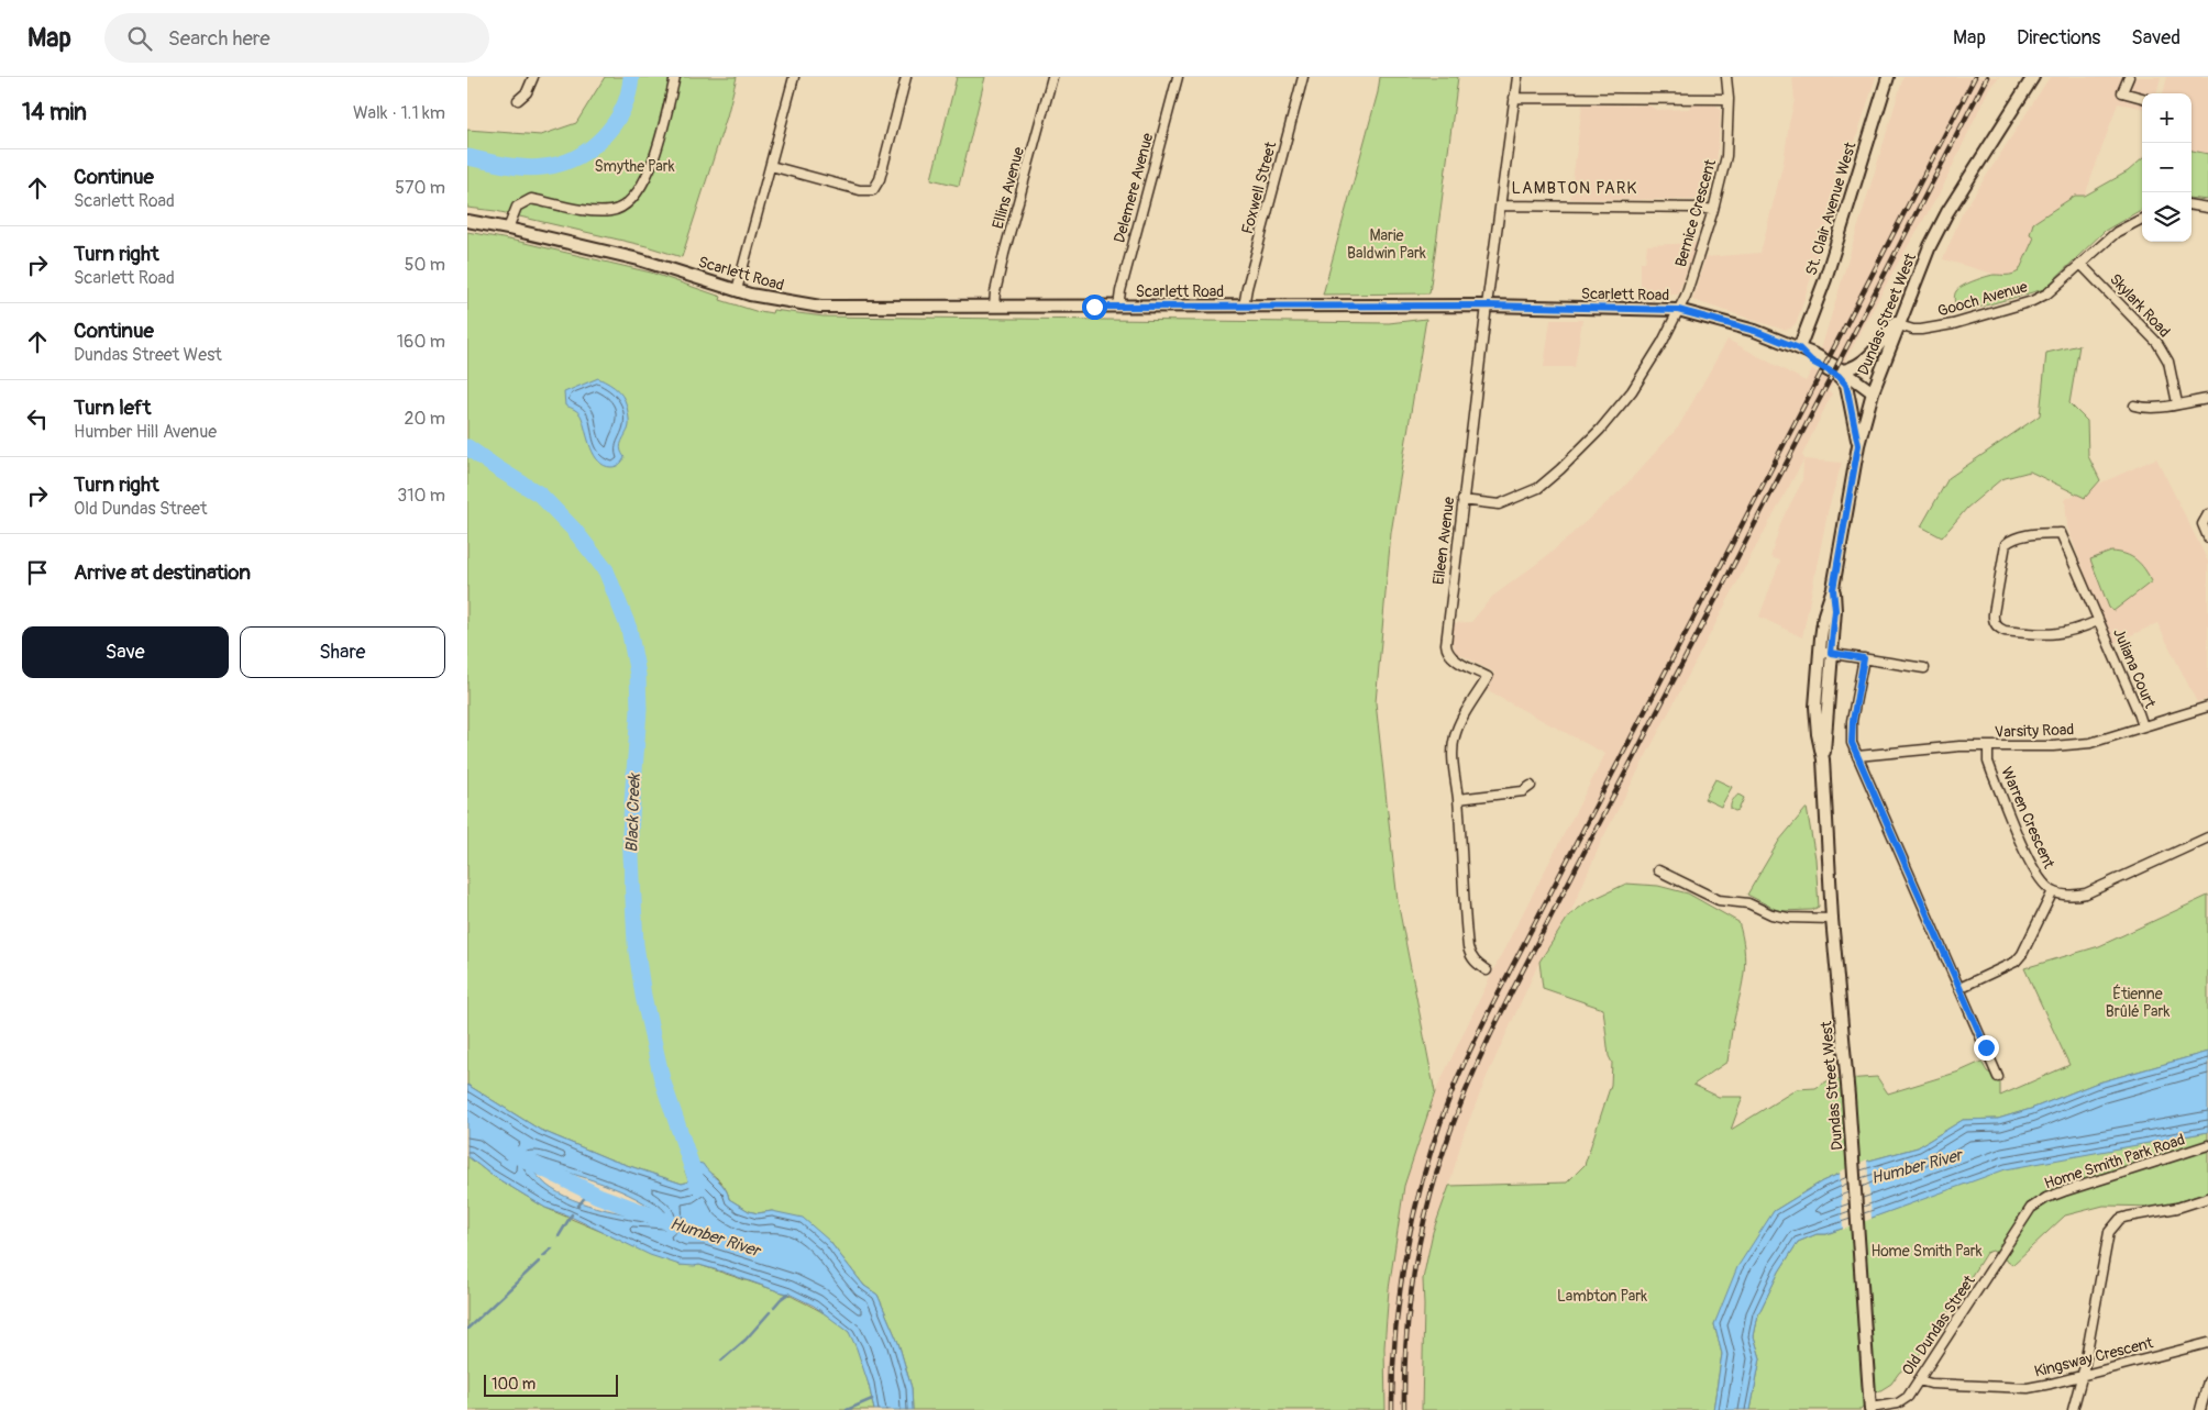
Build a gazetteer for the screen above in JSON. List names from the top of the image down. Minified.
{"streets":{"main road":["St. Clair Avenue West","Scarlett Road","Dundas Street West"],"street":["Ellins Avenue","Delemere Avenue","Foxwell Street","Bernice Crescent","Gooch Avenue","Skylark Road","Eileen Avenue","Juliana Court","Varsity Road","Warren Crescent","Home Smith Park Road","Old Dundas Street","Kingsway Crescent"]},"crossings":[["Ellins Avenue","Scarlett Road"],["Delemere Avenue","Scarlett Road"],["Foxwell Street","Scarlett Road"],["St. Clair Avenue West","Scarlett Road"],["Bernice Crescent","Scarlett Road"],["Bernice Crescent","Eileen Avenue"],["Scarlett Road","Dundas Street West"],["Scarlett Road","Eileen Avenue"],["Gooch Avenue","Skylark Road"],["Gooch Avenue","Dundas Street West"],["Dundas Street West","Old Dundas Street"],["Juliana Court","Varsity Road"],["Varsity Road","Warren Crescent"],["Home Smith Park Road","Old Dundas Street"],["Old Dundas Street","Kingsway Crescent"]],"districts":["LAMBTON PARK"],"water":["Black Creek","Humber River"],"parks":["Smythe Park","Marie Baldwin Park","Étienne Brûlé Park","Home Smith Park","Lambton Park"],"scale_bar":"100 m","page":{"header":"Map","search":"Search here","nav":["Map","Directions","Saved"],"heading":["14 min","Walk · 1.1 km"],"map_buttons":["+","−"],"list":[["Continue","Scarlett Road","570 m"],["Turn right","Scarlett Road","50 m"],["Continue","Dundas Street West","160 m"],["Turn left","Humber Hill Avenue","20 m"],["Turn right","Old Dundas Street","310 m"],"Arrive at destination"],"buttons":["Save","Share"],"scale":"100 m"}}
